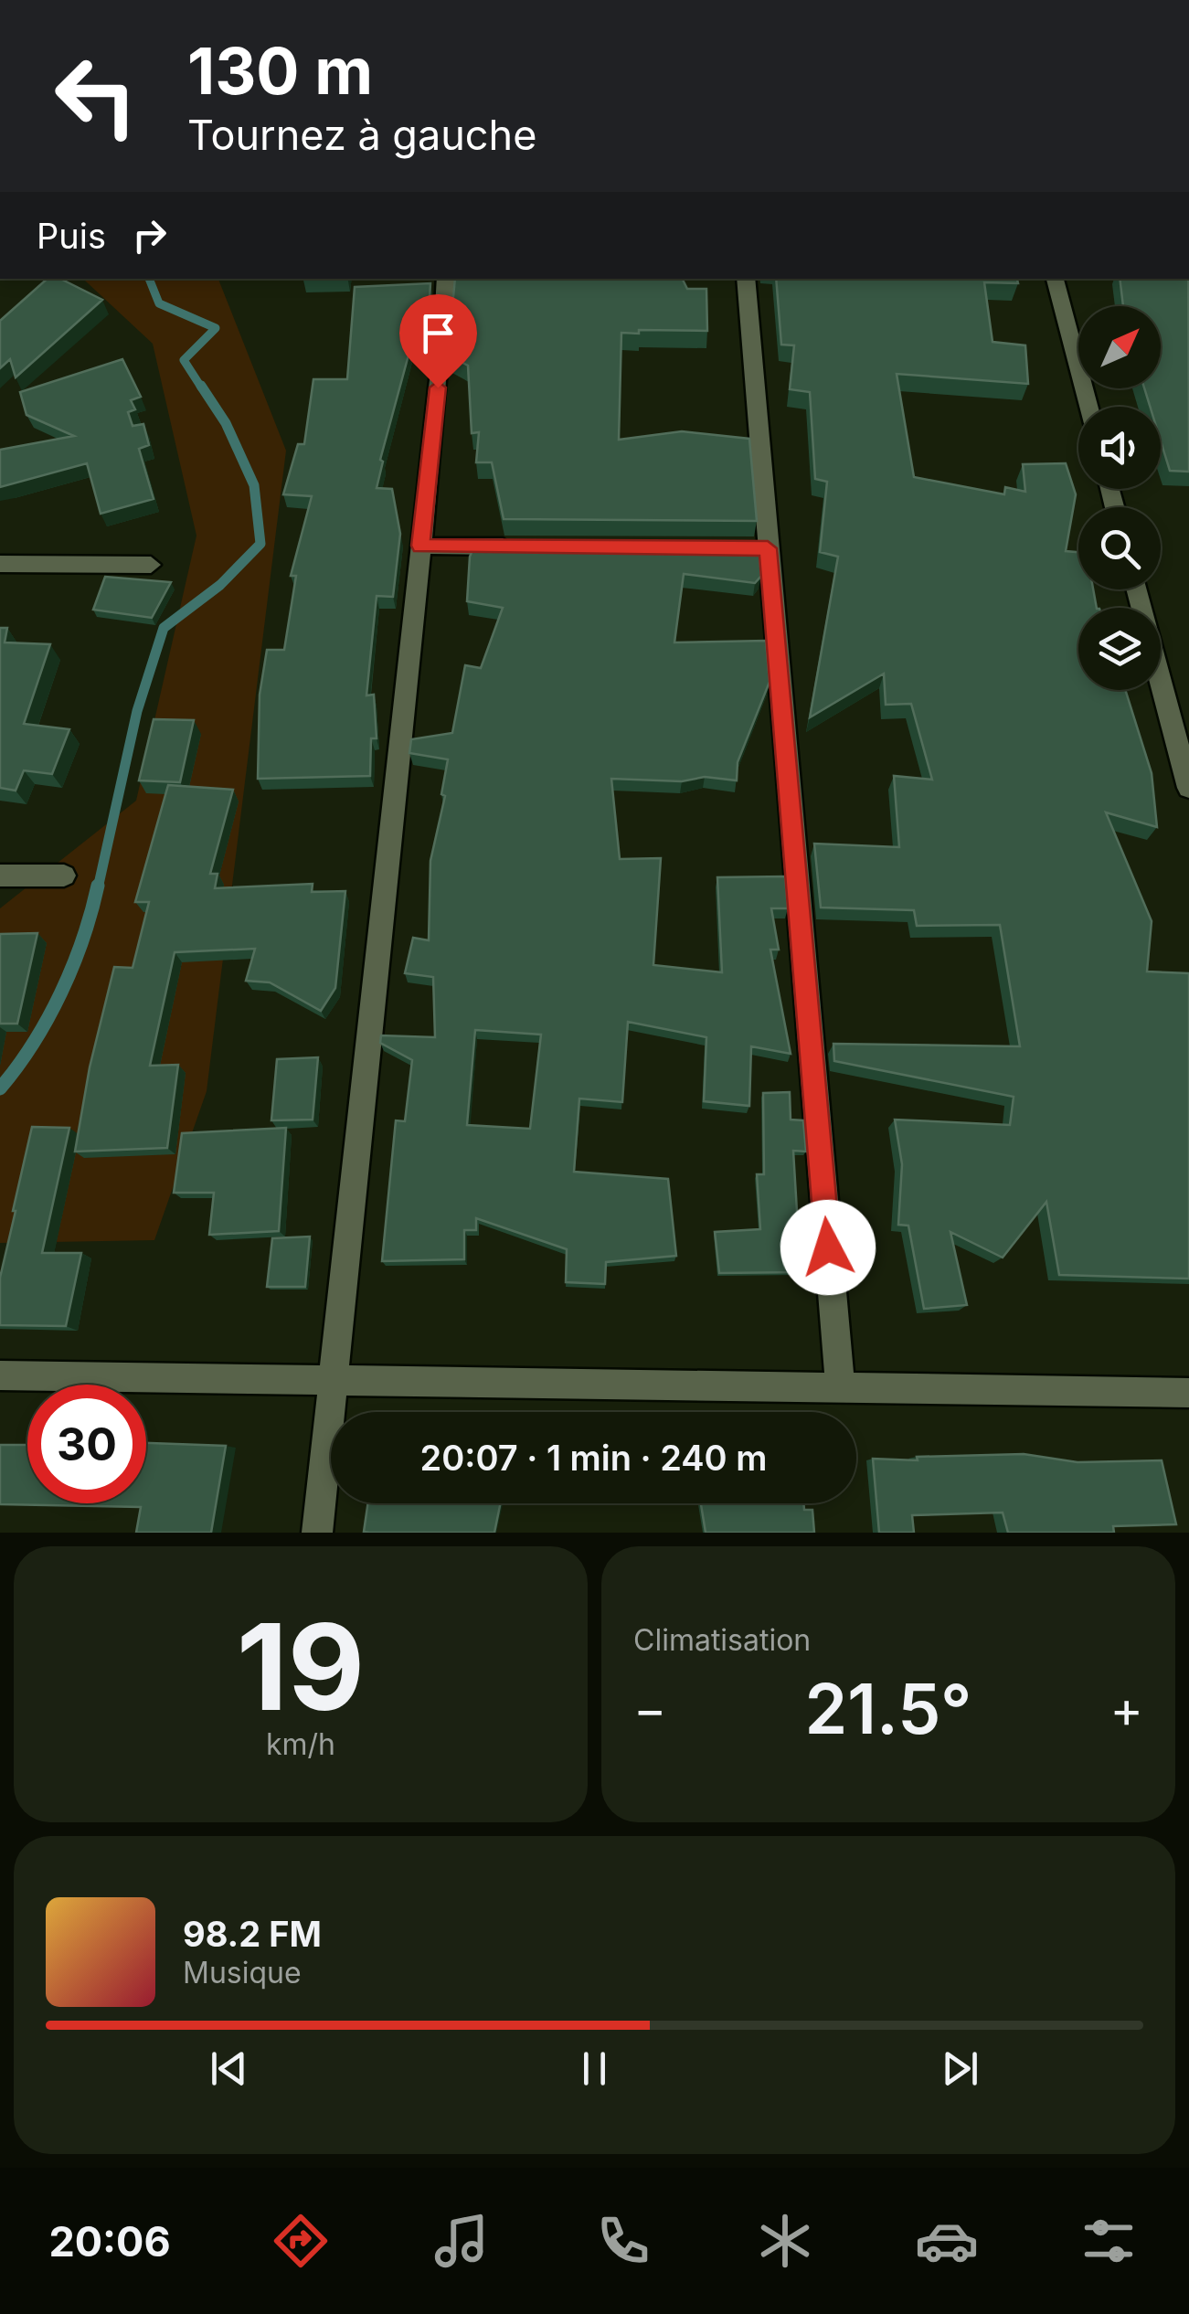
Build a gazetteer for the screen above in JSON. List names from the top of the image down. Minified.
{"north":"top right","page":{"turn":["130 m","Tournez à gauche"],"then":"Puis","limit":"30","trip":"20:07 · 1 min · 240 m","tile":[["19","km/h"],"Climatisation"],"heat":["−","21.5°","+"],"song":["98.2 FM","Musique"],"tabs":"20:06"}}
